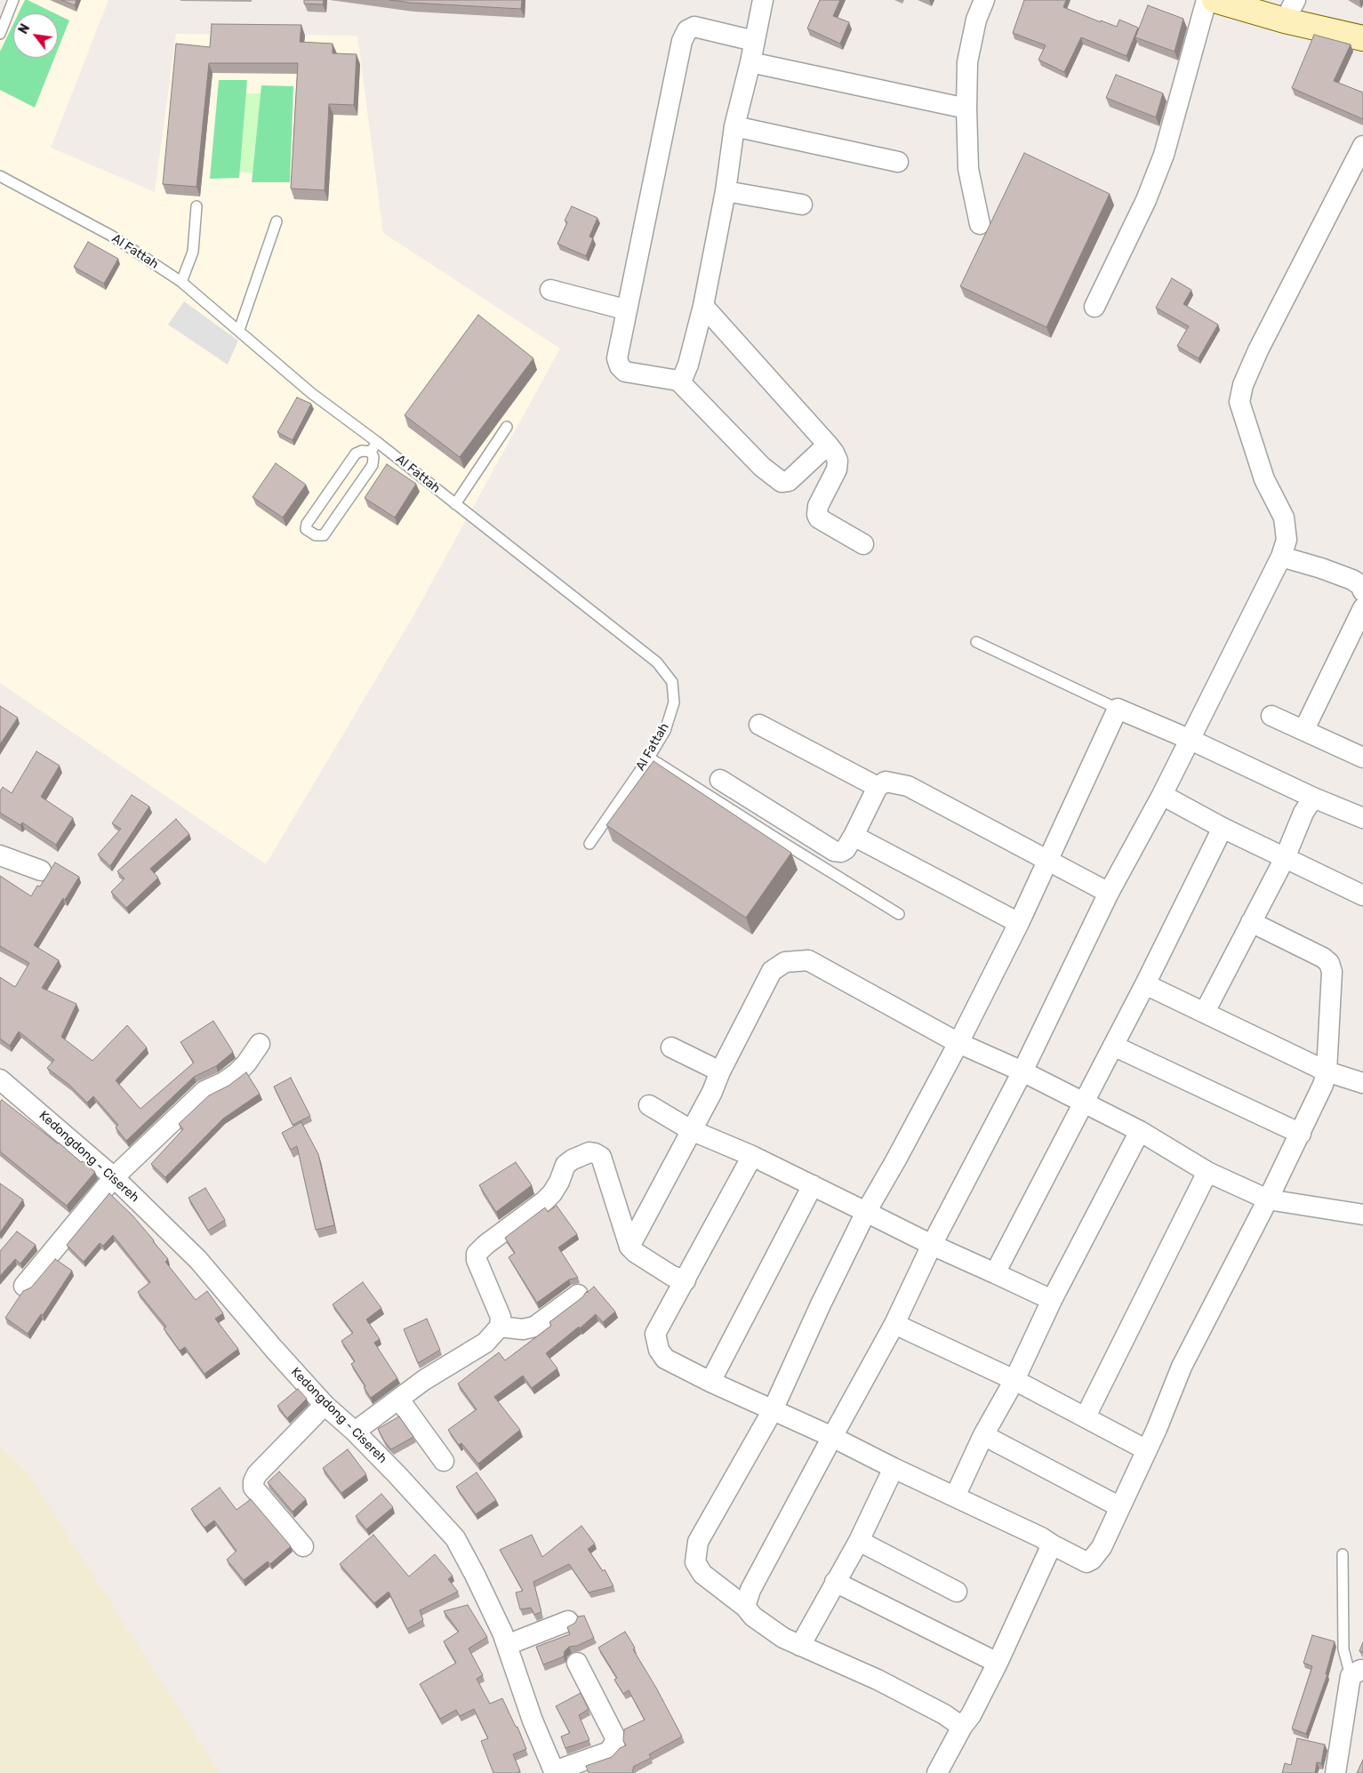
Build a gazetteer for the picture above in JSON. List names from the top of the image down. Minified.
{"streets":{"street":["Kedongdong - Cisereh"],"lane":["Al Fattah"]},"north":"top left"}
